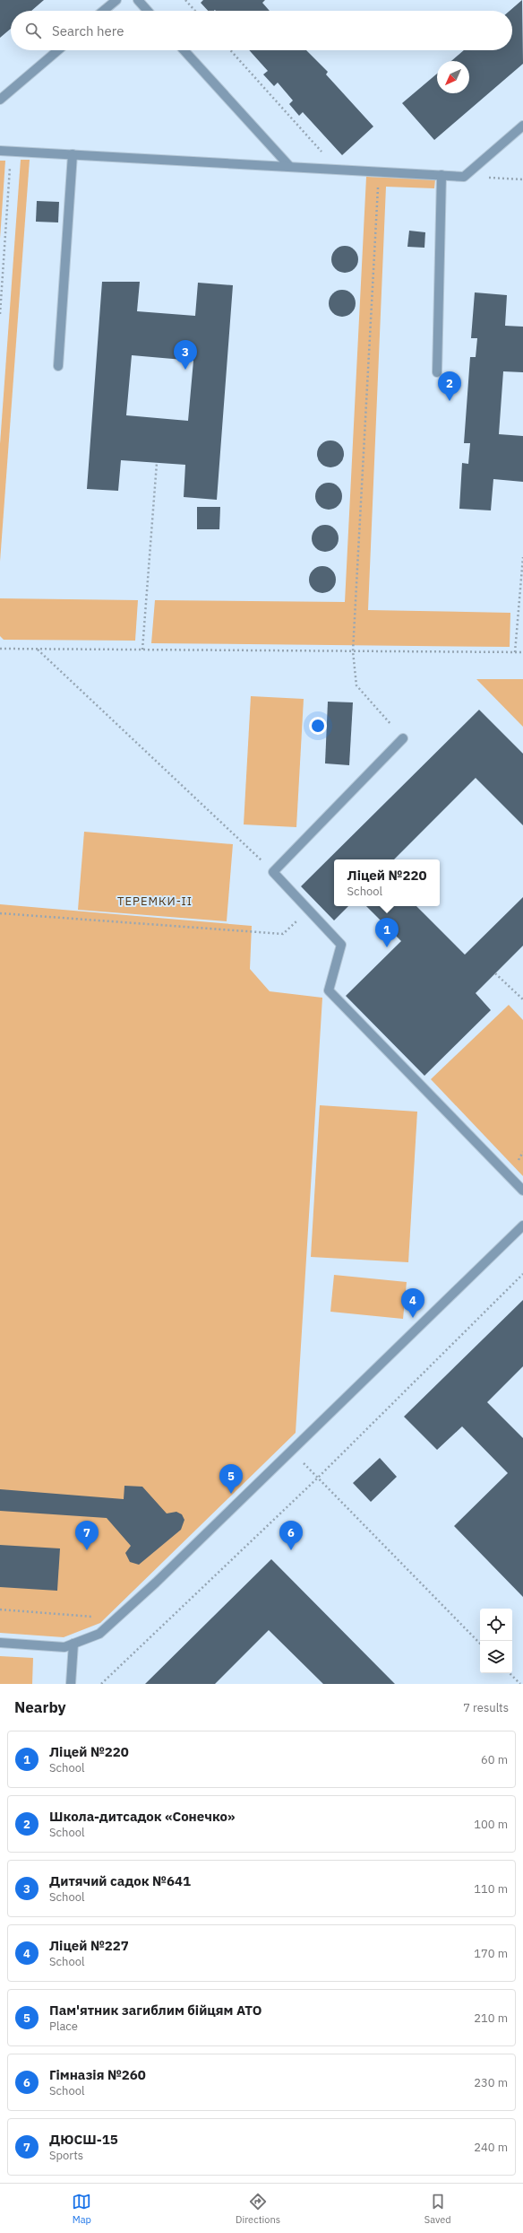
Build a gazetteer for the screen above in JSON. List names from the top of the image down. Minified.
{"districts":["ТЕРЕМКИ-ІІ"],"north":"bottom left","page":{"search":"Search here","pins":["3","2","1","4","5","6","7"],"popup":["Ліцей №220","School"],"heading":["Nearby","7 results"],"list":[{"mark":"1","name":"Ліцей №220","note":"School","value":"60 m"},{"mark":"2","name":"Школа-дитсадок «Сонечко»","note":"School","value":"100 m"},{"mark":"3","name":"Дитячий садок №641","note":"School","value":"110 m"},{"mark":"4","name":"Ліцей №227","note":"School","value":"170 m"},{"mark":"5","name":"Пам'ятник загиблим бійцям АТО","note":"Place","value":"210 m"},{"mark":"6","name":"Гімназія №260","note":"School","value":"230 m"},{"mark":"7","name":"ДЮСШ-15","note":"Sports","value":"240 m"}],"nav":["Map","Directions","Saved"]}}
